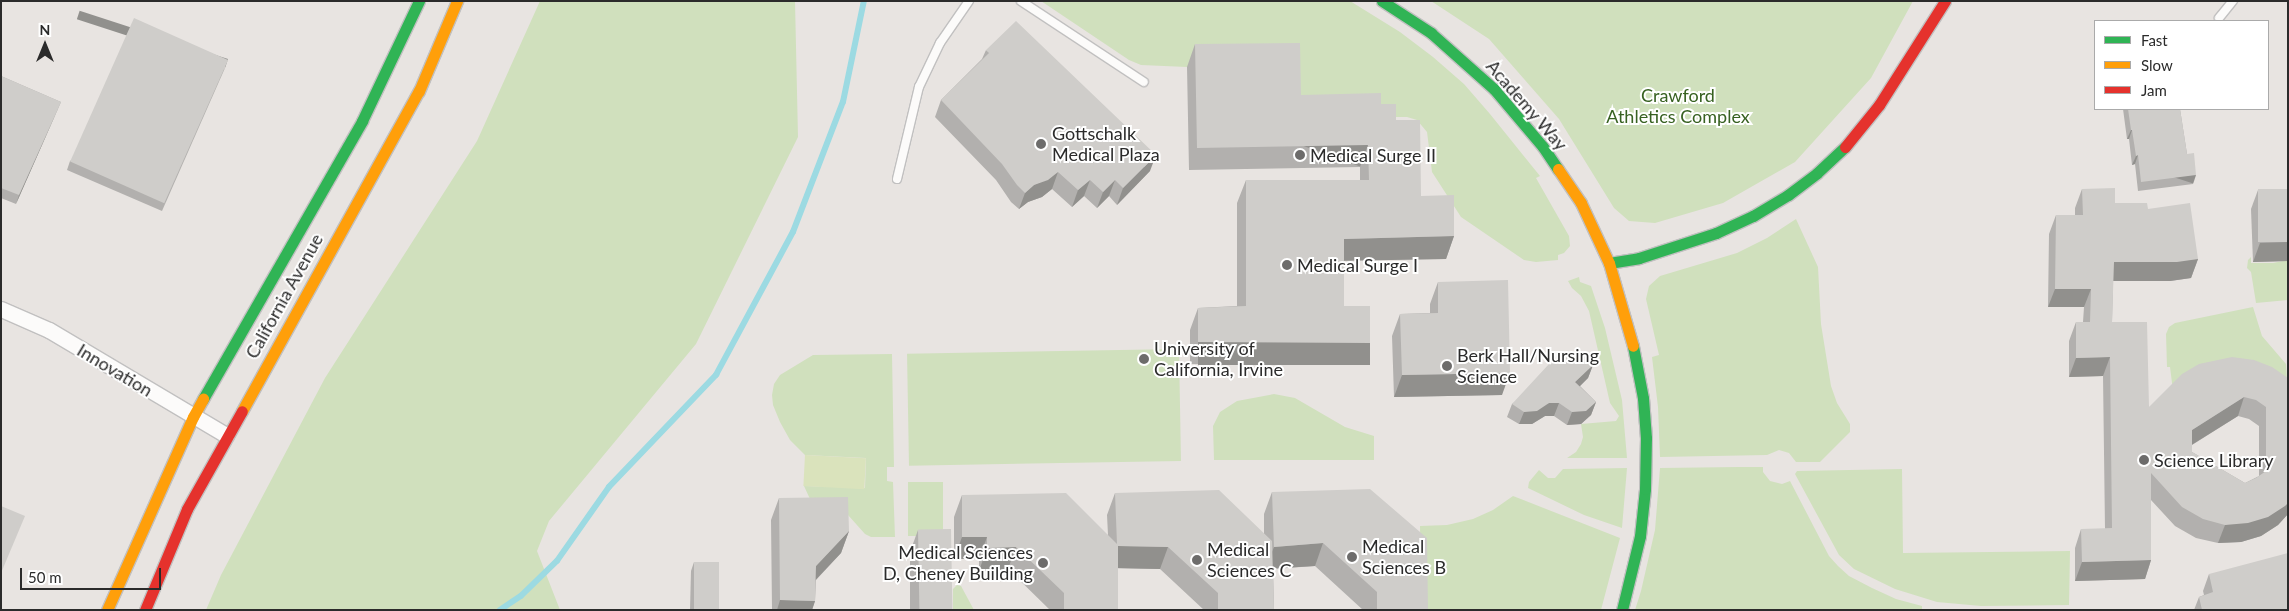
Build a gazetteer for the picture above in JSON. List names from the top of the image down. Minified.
{"streets":{"street":["Academy Way","California Avenue","Innovation"]},"crossings":[["California Avenue","Innovation"]],"parks":["Crawford Athletics Complex"],"places":["Gottschalk Medical Plaza","Medical Surge II","Medical Surge I","University of California, Irvine","Berk Hall/Nursing Science","Science Library","Medical Sciences B","Medical Sciences C","Medical Sciences D, Cheney Building"],"legend":["Fast","Slow","Jam"],"scale_bar":"50 m","north":"top"}
